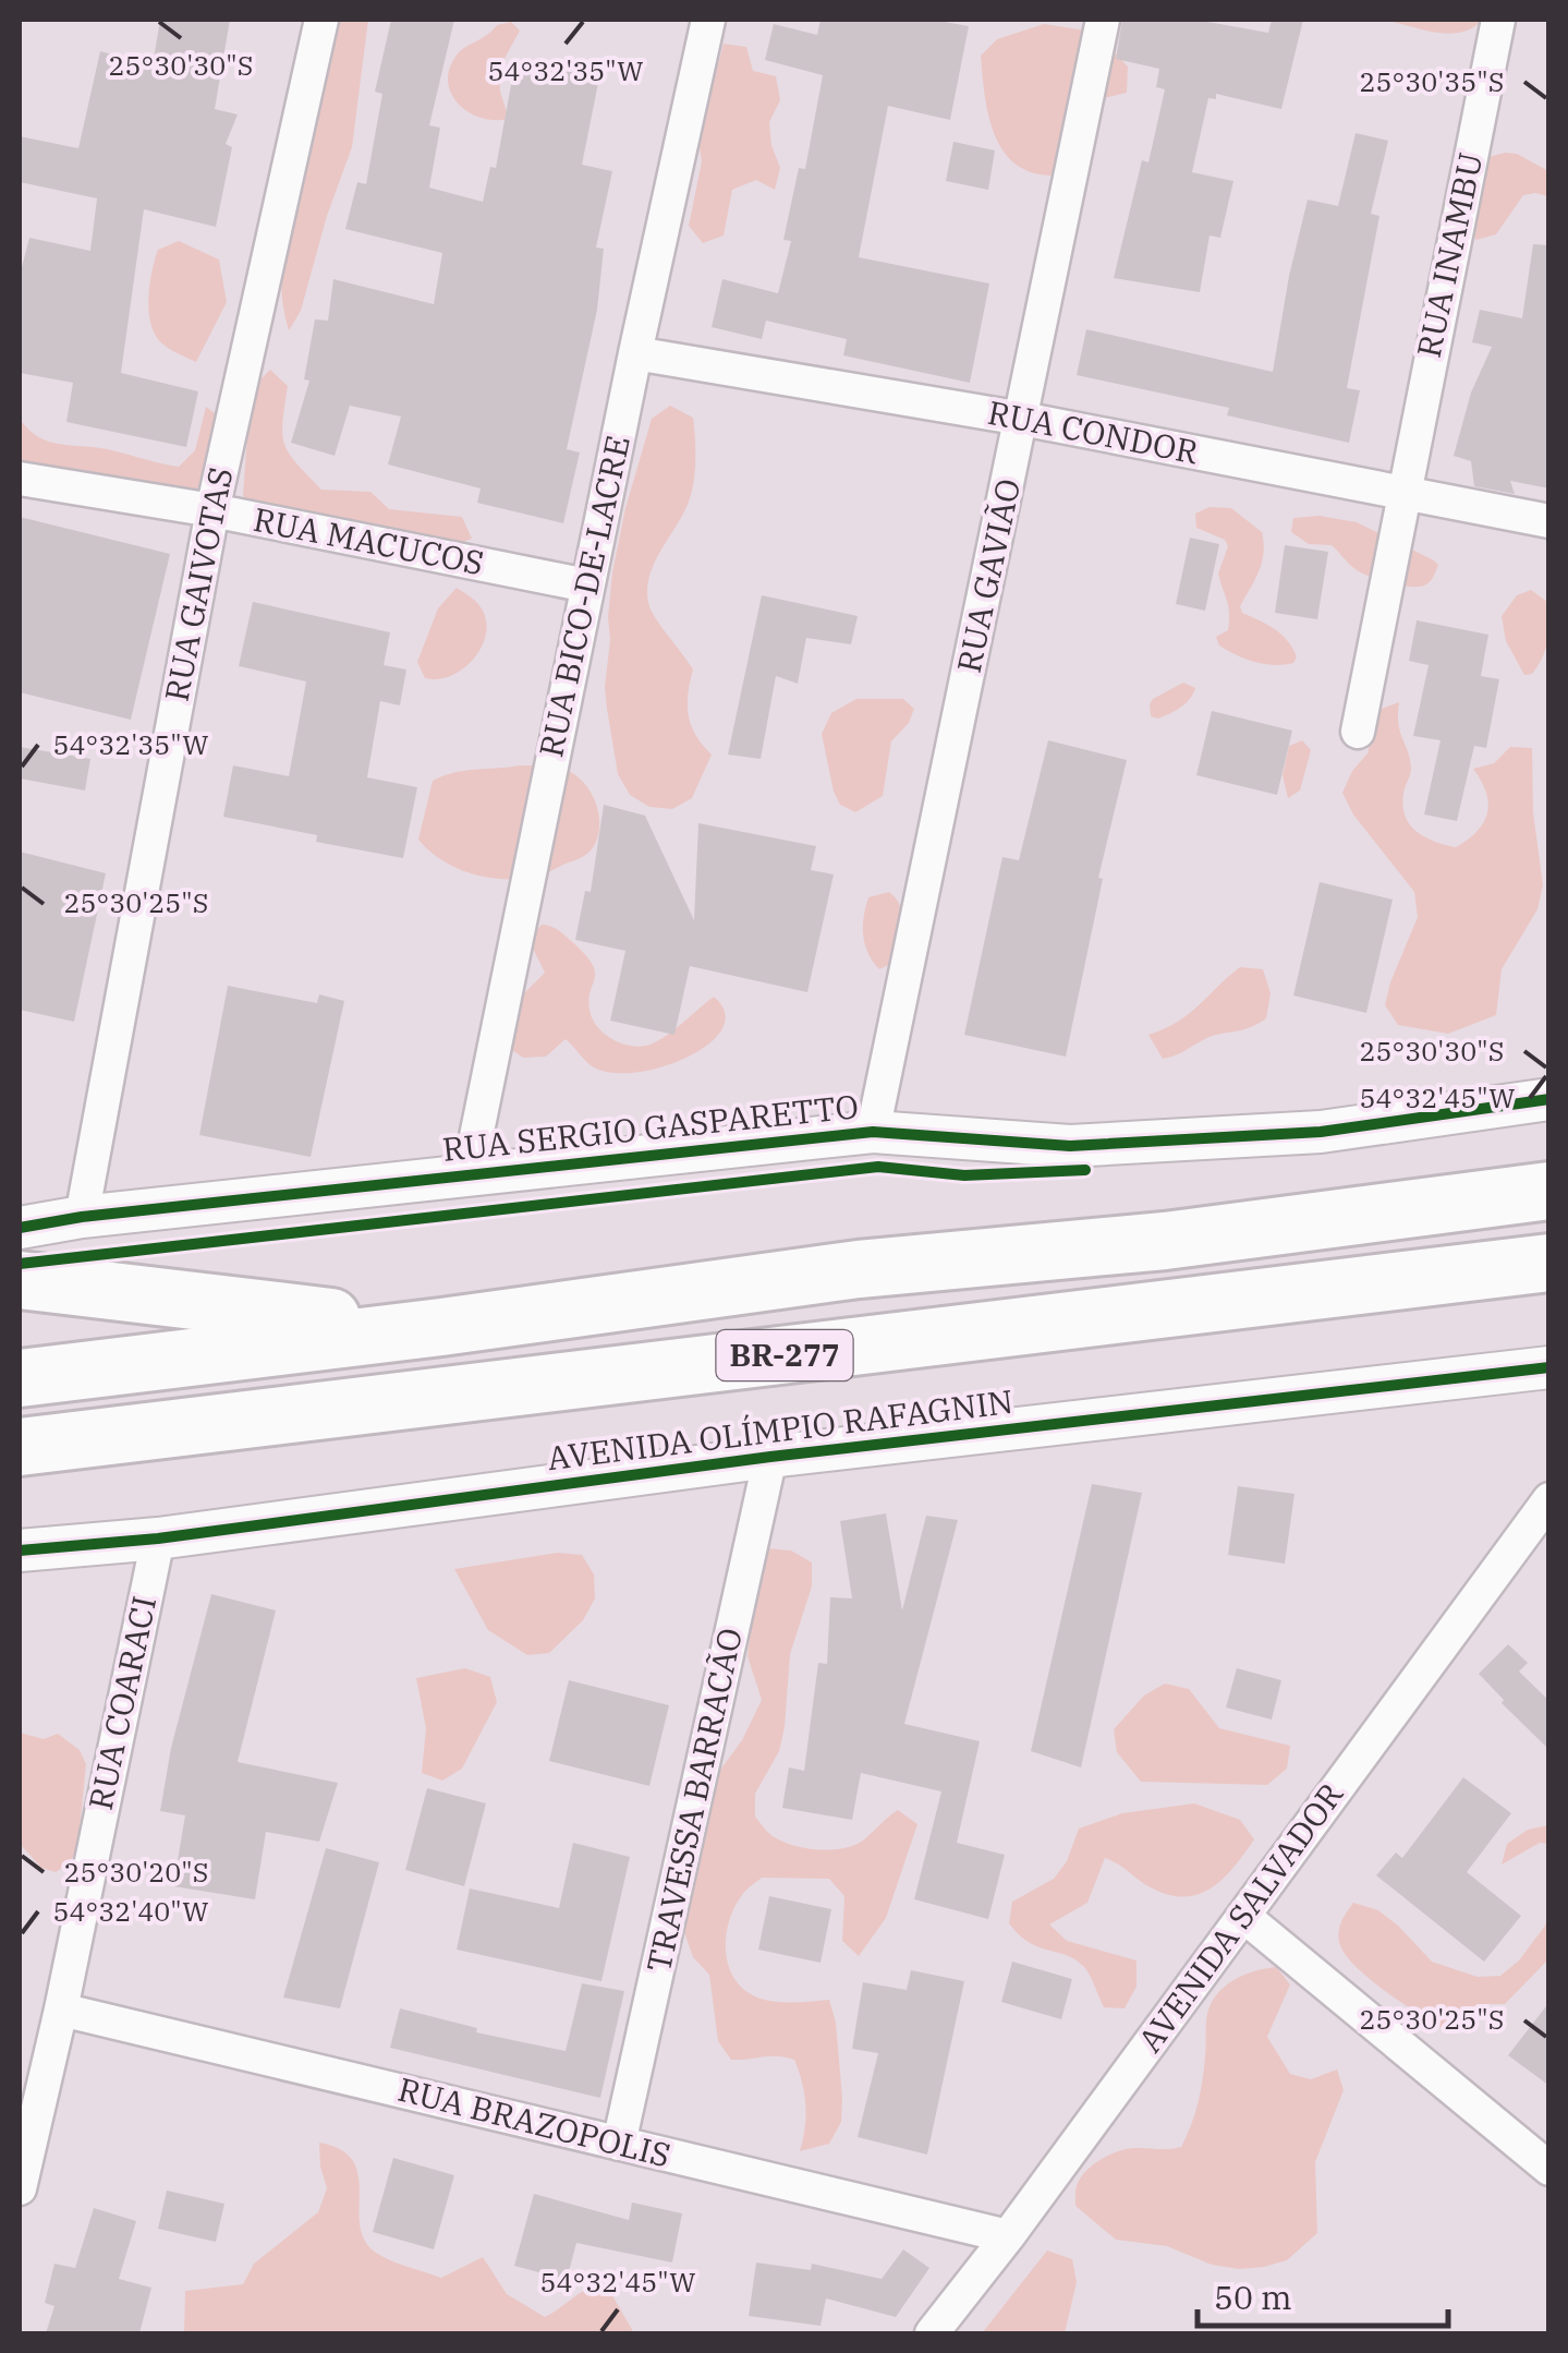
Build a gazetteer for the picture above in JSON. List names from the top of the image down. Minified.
{"streets":{"highway":["BR-277"],"street":["RUA INAMBU","RUA CONDOR","RUA MACUCOS","RUA GAVIÃO","RUA GAIVOTAS","RUA BICO-DE-LACRE","RUA SERGIO GASPARETTO","AVENIDA OLÍMPIO RAFAGNIN","RUA COARACI","TRAVESSA BARRACÃO","AVENIDA SALVADOR","RUA BRAZOPOLIS"]},"crossings":[["RUA INAMBU","RUA CONDOR"],["RUA CONDOR","RUA GAVIÃO"],["RUA CONDOR","RUA BICO-DE-LACRE"],["RUA MACUCOS","RUA GAIVOTAS"],["RUA MACUCOS","RUA BICO-DE-LACRE"],["RUA GAVIÃO","RUA SERGIO GASPARETTO"],["RUA GAIVOTAS","RUA SERGIO GASPARETTO"],["RUA BICO-DE-LACRE","RUA SERGIO GASPARETTO"],["AVENIDA OLÍMPIO RAFAGNIN","RUA COARACI"],["AVENIDA OLÍMPIO RAFAGNIN","TRAVESSA BARRACÃO"],["RUA COARACI","RUA BRAZOPOLIS"],["TRAVESSA BARRACÃO","RUA BRAZOPOLIS"],["AVENIDA SALVADOR","RUA BRAZOPOLIS"]],"scale_bar":"50 m","coordinates":["25°30'30\"S","54°32'35\"W","25°30'35\"S","25°30'25\"S","54°32'45\"W","25°30'20\"S","54°32'40\"W"]}
